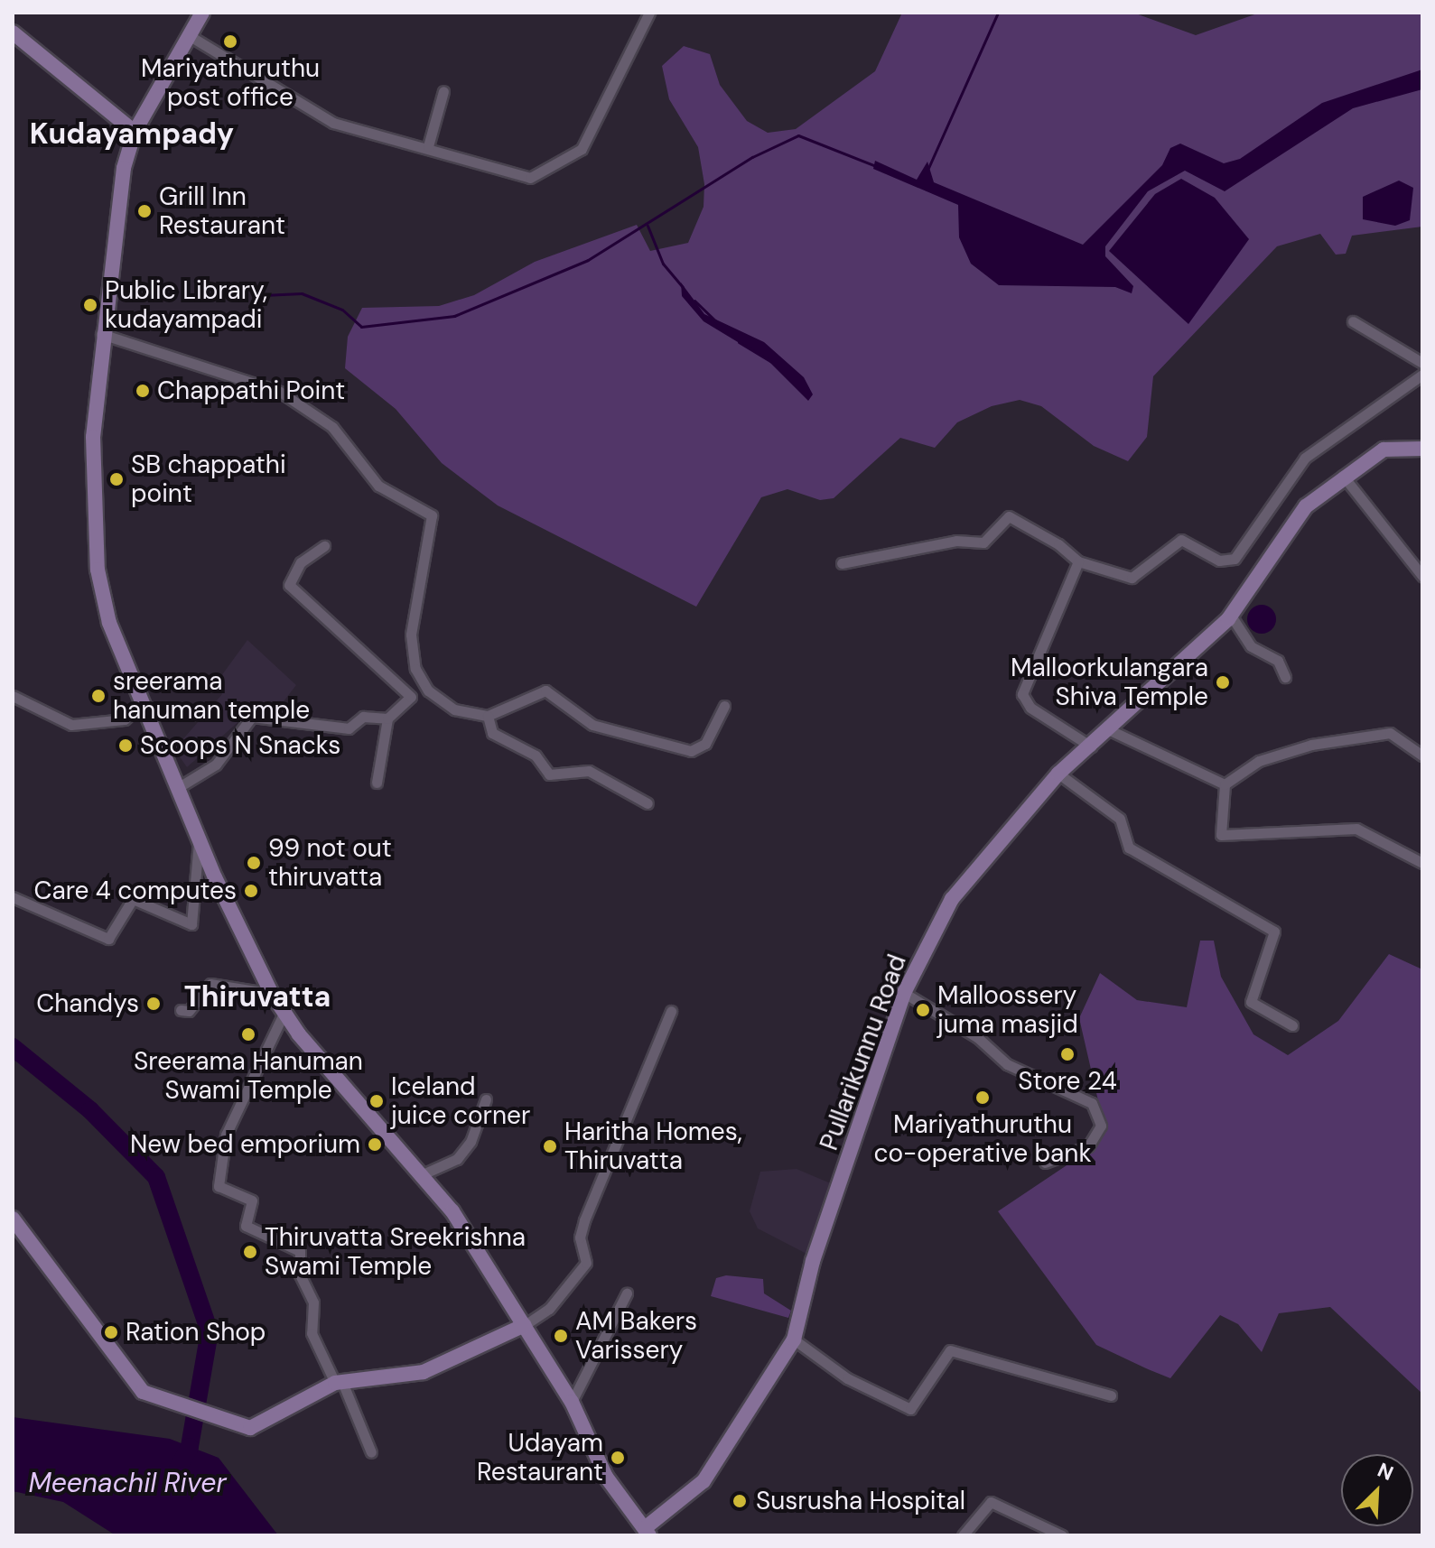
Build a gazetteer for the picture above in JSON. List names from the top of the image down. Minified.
{"streets":{"main road":["Pullarikunnu Road"]},"districts":["Kudayampady","Thiruvatta"],"water":["Meenachil River"],"places":["Mariyathuruthu post office","Grill Inn Restaurant","Public Library, kudayampadi","Chappathi Point","SB chappathi point","Malloorkulangara Shiva Temple","sreerama hanuman temple","Scoops N Snacks","99 not out thiruvatta","Care 4 computes","Chandys","Malloossery juma masjid","Sreerama Hanuman Swami Temple","Store 24","Mariyathuruthu co-operative bank","Iceland juice corner","New bed emporium","Haritha Homes, Thiruvatta","Thiruvatta Sreekrishna Swami Temple","Ration Shop","AM Bakers Varissery","Udayam Restaurant","Susrusha Hospital"],"north":"top right"}
